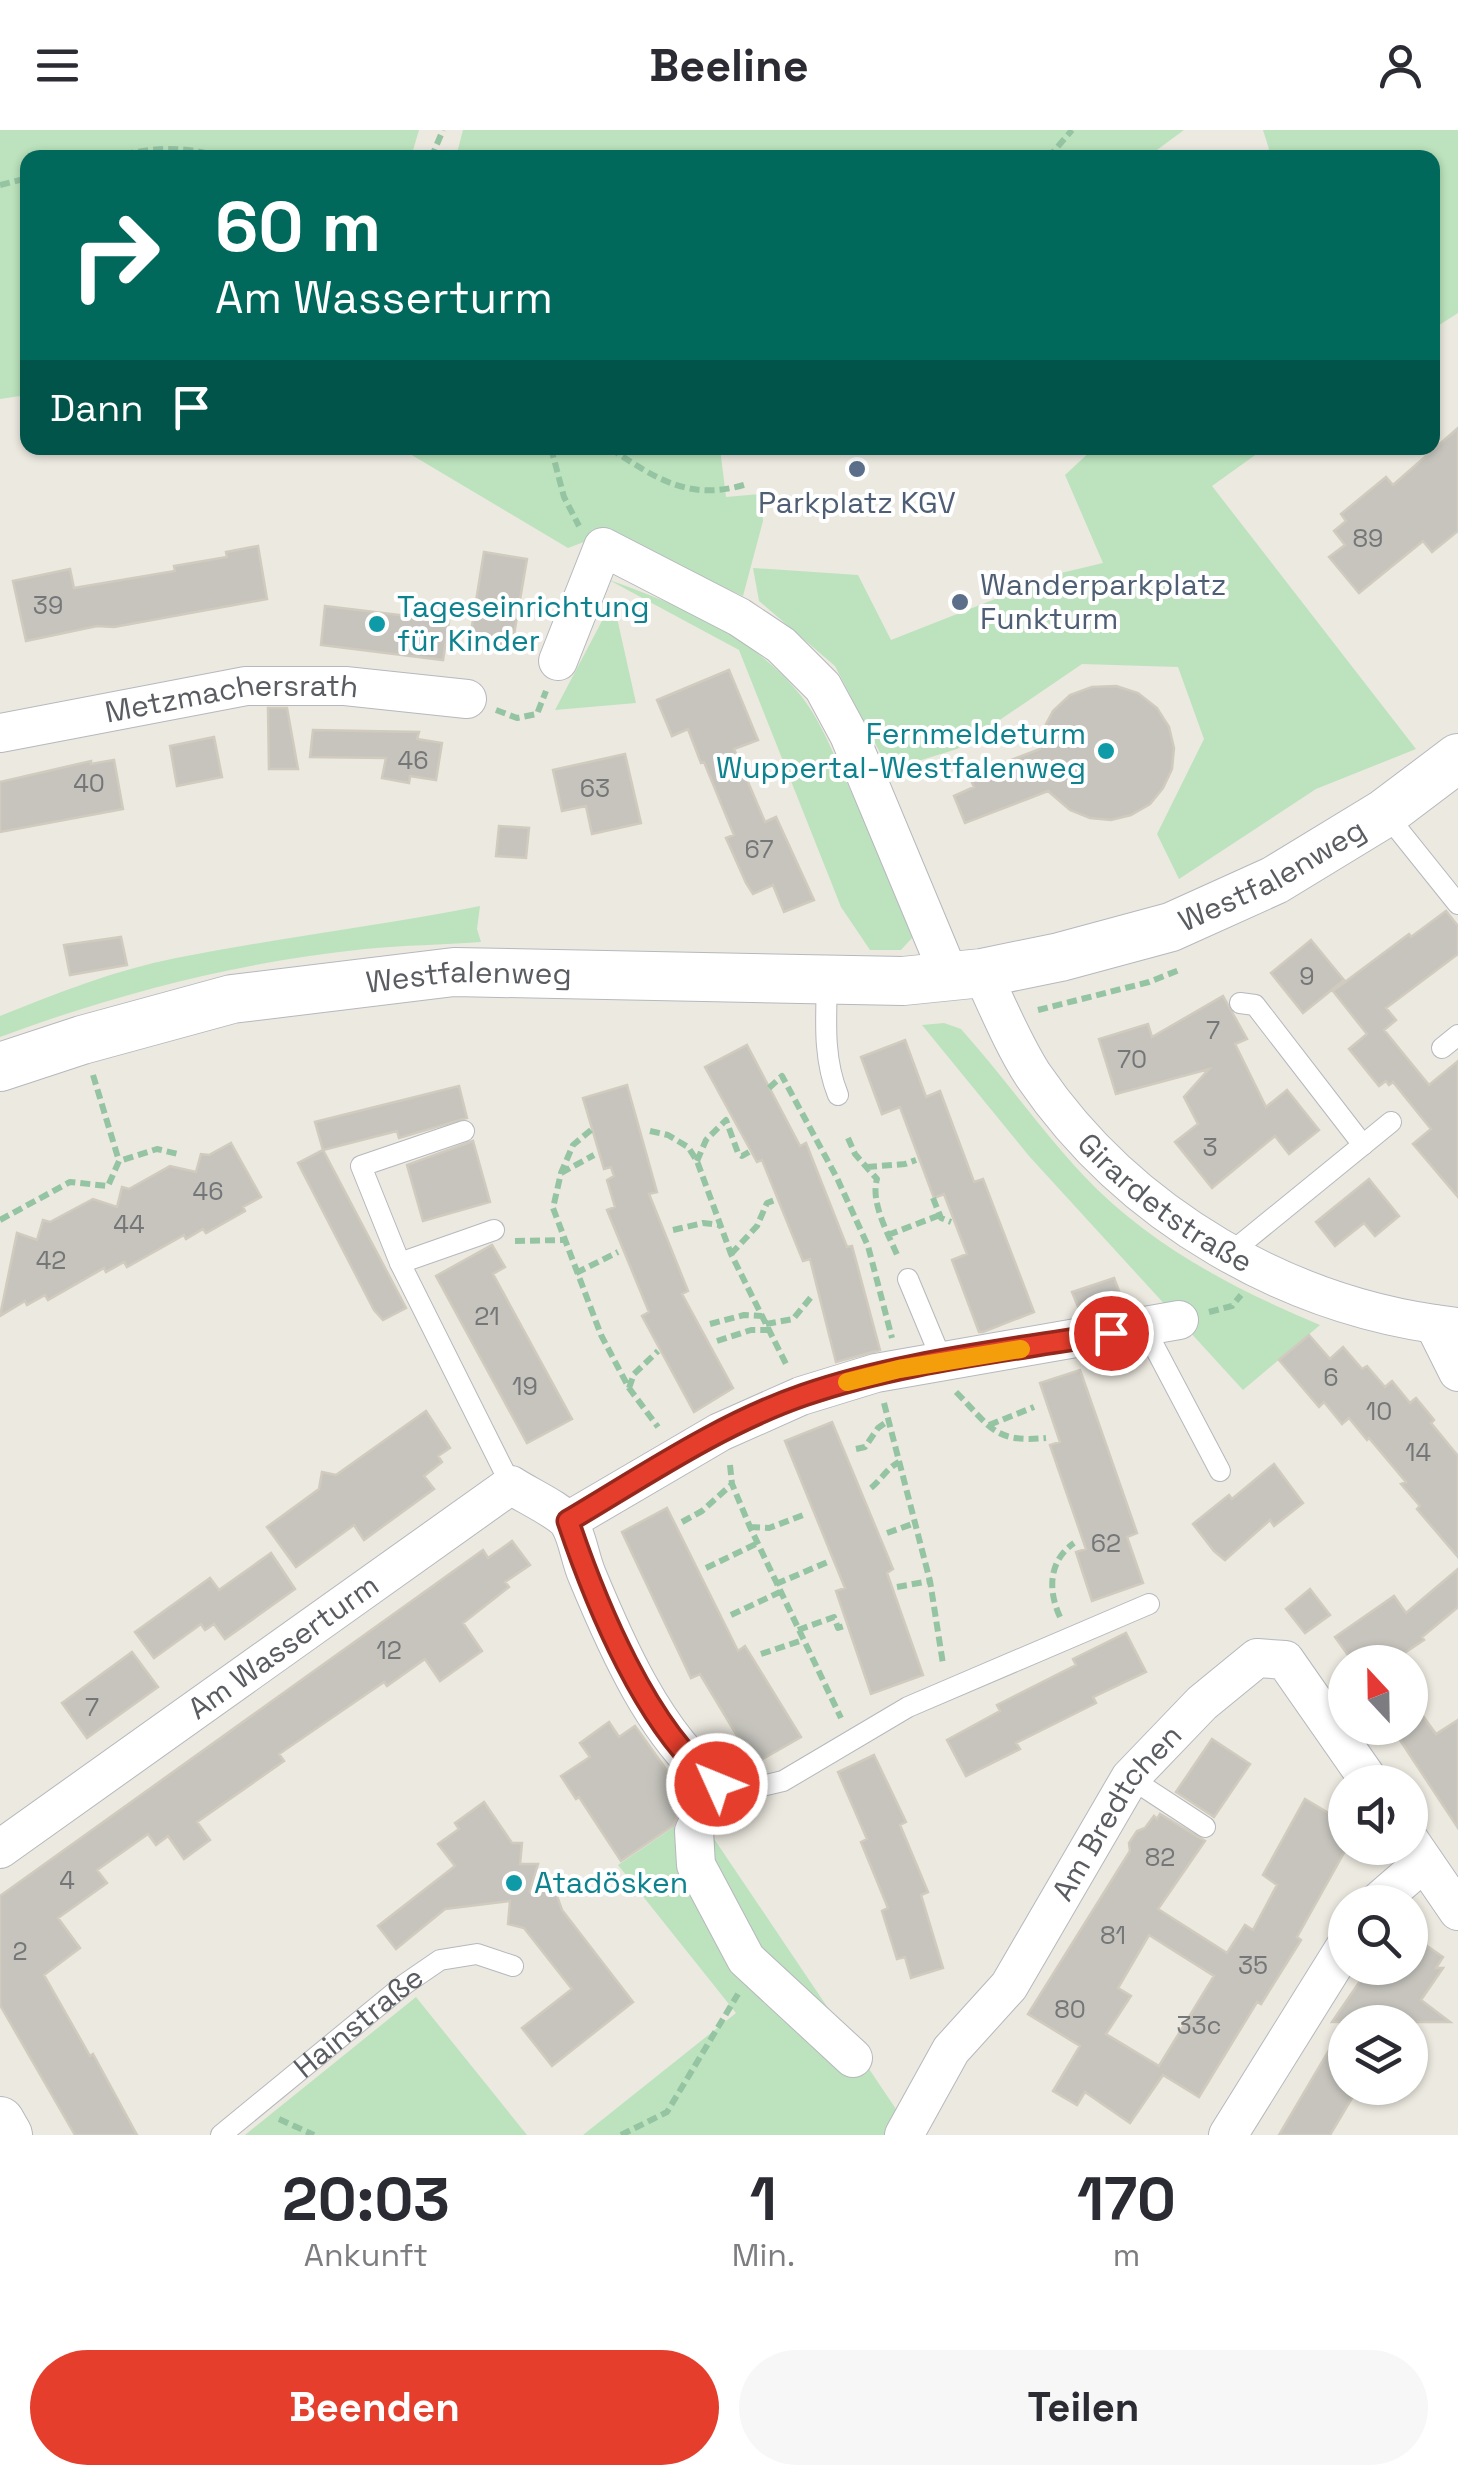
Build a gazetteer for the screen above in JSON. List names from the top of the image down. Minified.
{"streets":{"street":["Metzmachersrath","Westfalenweg","Girardetstraße","Am Wasserturm","Am Bredtchen"],"lane":["Hainstraße"]},"crossings":[["Westfalenweg","Girardetstraße"]],"places":["Parkplatz KGV","Wanderparkplatz Funkturm","Tageseinrichtung für Kinder","Fernmeldeturm Wuppertal-Westfalenweg","Atadösken"],"house_numbers":["89","39","46","40","63","67","9","7","70","3","46","44","42","21","6","19","10","14","62","12","7","82","4","81","2","35","80","33c"],"north":"top","page":{"header":"Beeline","turn":["60 m","Am Wasserturm"],"then":"Dann","eta":["20:03","Ankunft","1","Min.","170","m"],"buttons":["Beenden","Teilen"]}}
